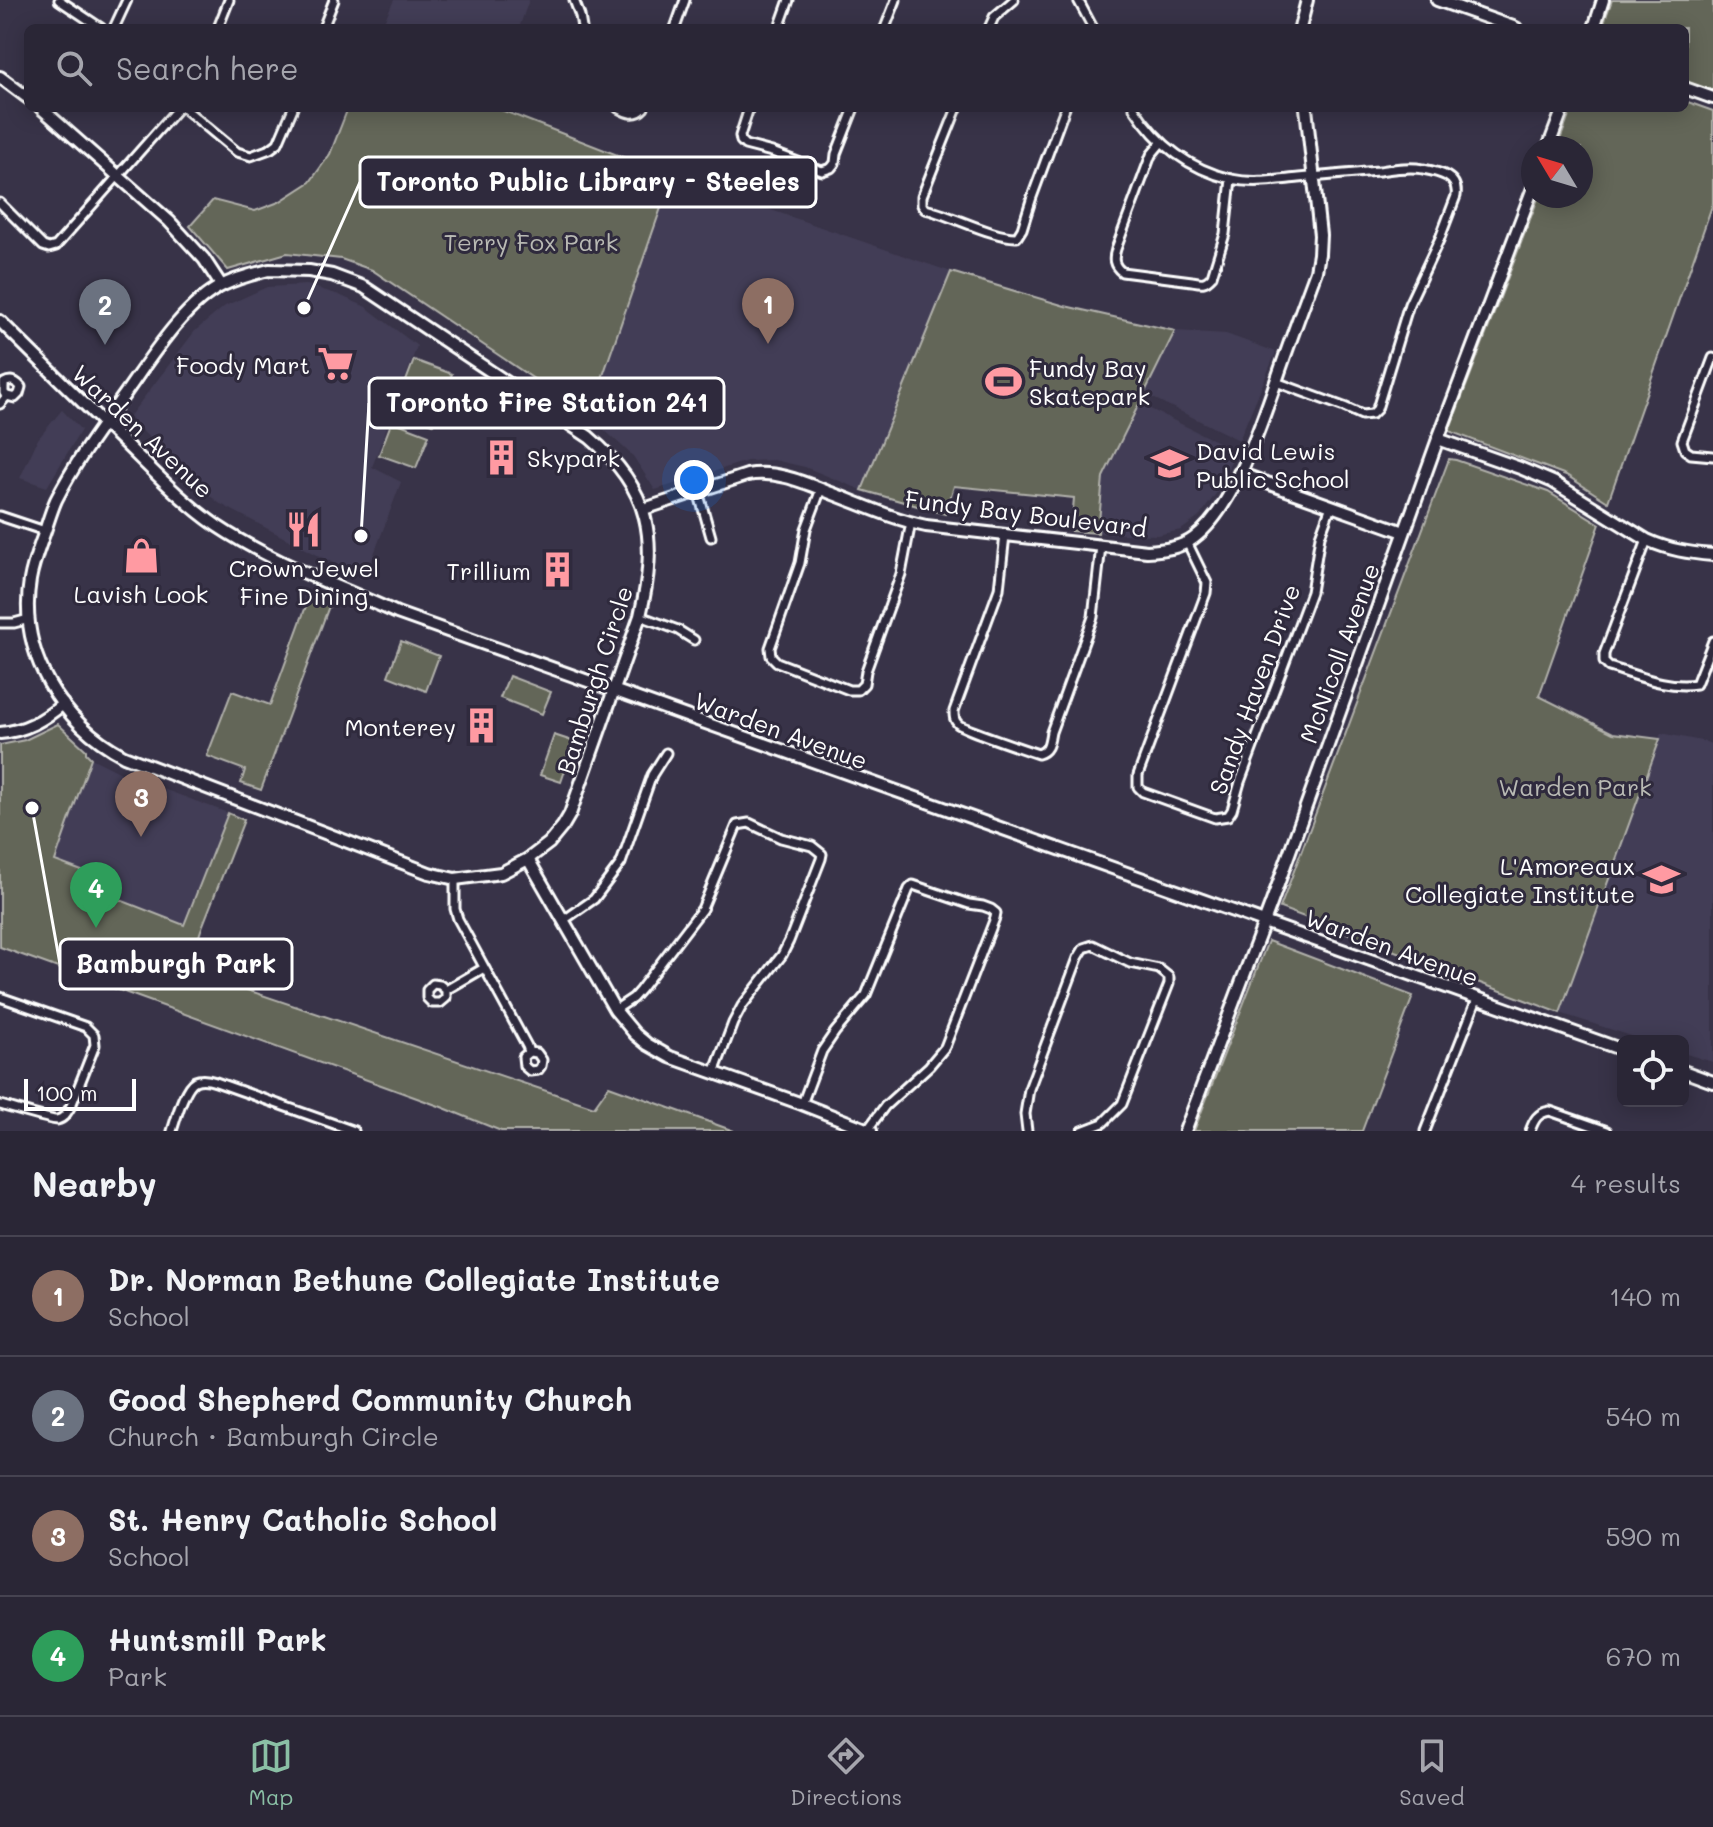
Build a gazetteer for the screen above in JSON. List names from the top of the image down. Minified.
{"streets":{"street":["Warden Avenue","Fundy Bay Boulevard","McNicoll Avenue","Bamburgh Circle","Sandy Haven Drive"]},"crossings":[["Warden Avenue","McNicoll Avenue"],["Warden Avenue","Bamburgh Circle"],["Fundy Bay Boulevard","Bamburgh Circle"],["Fundy Bay Boulevard","Sandy Haven Drive"]],"parks":["Terry Fox Park","Warden Park"],"places":{"other":["Toronto Public Library - Steeles","Toronto Fire Station 241","Bamburgh Park"],"supermarket":["Foody Mart"],"sports":["Fundy Bay Skatepark"],"building":["Skypark","Trillium","Monterey"],"school or university":["David Lewis Public School","L'Amoreaux Collegiate Institute"],"restaurant":["Crown Jewel Fine Dining"],"shop":["Lavish Look"]},"scale_bar":"100 m","north":"top left","page":{"search":"Search here","pins":["1","2","3","4"],"scale":"100 m","heading":["Nearby","4 results"],"list":[{"mark":"1","name":"Dr. Norman Bethune Collegiate Institute","note":"School","value":"140 m"},{"mark":"2","name":"Good Shepherd Community Church","note":"Church · Bamburgh Circle","value":"540 m"},{"mark":"3","name":"St. Henry Catholic School","note":"School","value":"590 m"},{"mark":"4","name":"Huntsmill Park","note":"Park","value":"670 m"}],"nav":["Map","Directions","Saved"]}}
